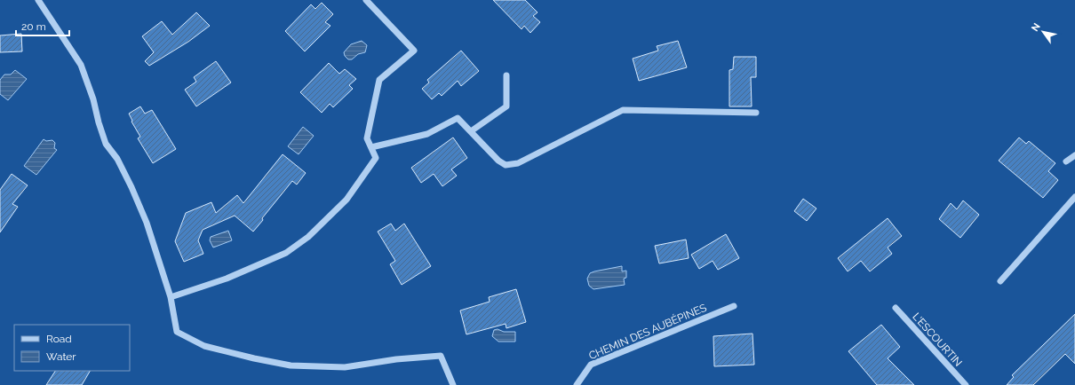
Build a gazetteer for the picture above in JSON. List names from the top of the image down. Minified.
{"streets":{"street":["CHEMIN DES AUBÉPINES","L'ESCOURTIN"]},"legend":["Road","Water"],"scale_bar":"20 m","north":"top left"}
